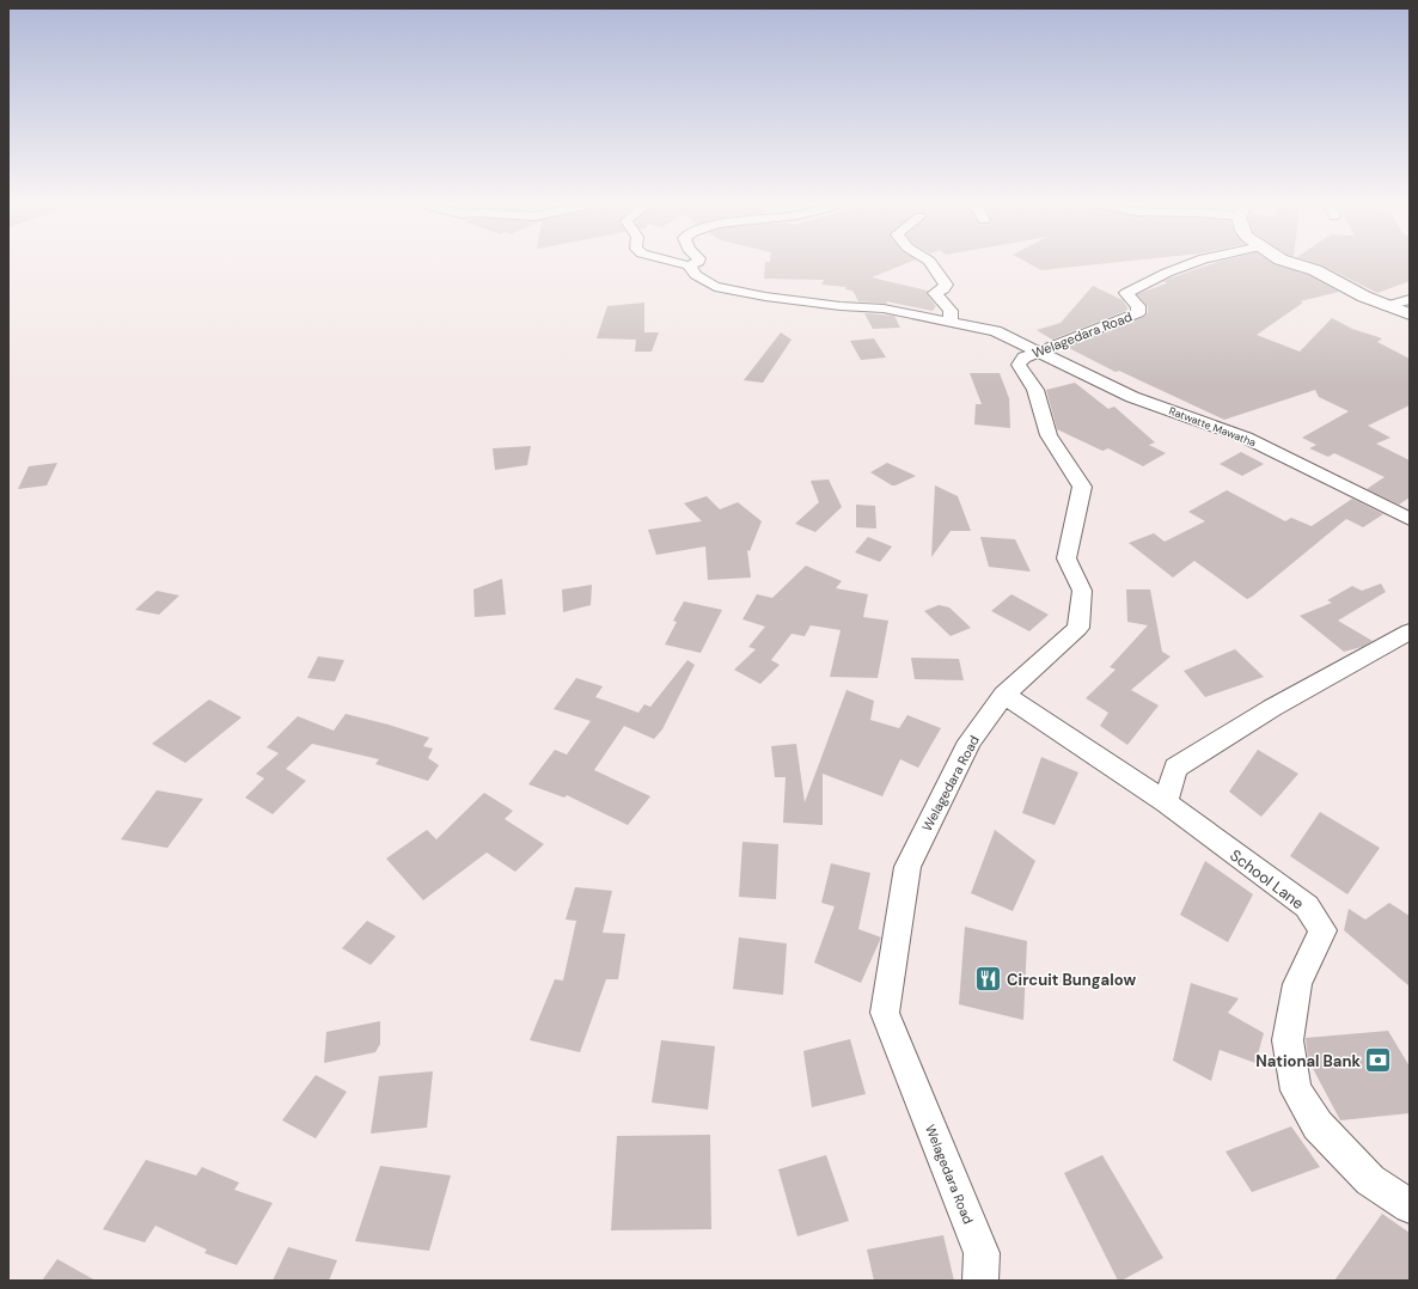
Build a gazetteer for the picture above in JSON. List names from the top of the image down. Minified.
{"streets":{"street":["Welagedara Road","Ratwatte Mawatha","School Lane"]},"crossings":[["Welagedara Road","Ratwatte Mawatha"],["Welagedara Road","School Lane"]],"places":{"restaurant":["Circuit Bungalow"],"bank":["National Bank"]}}
